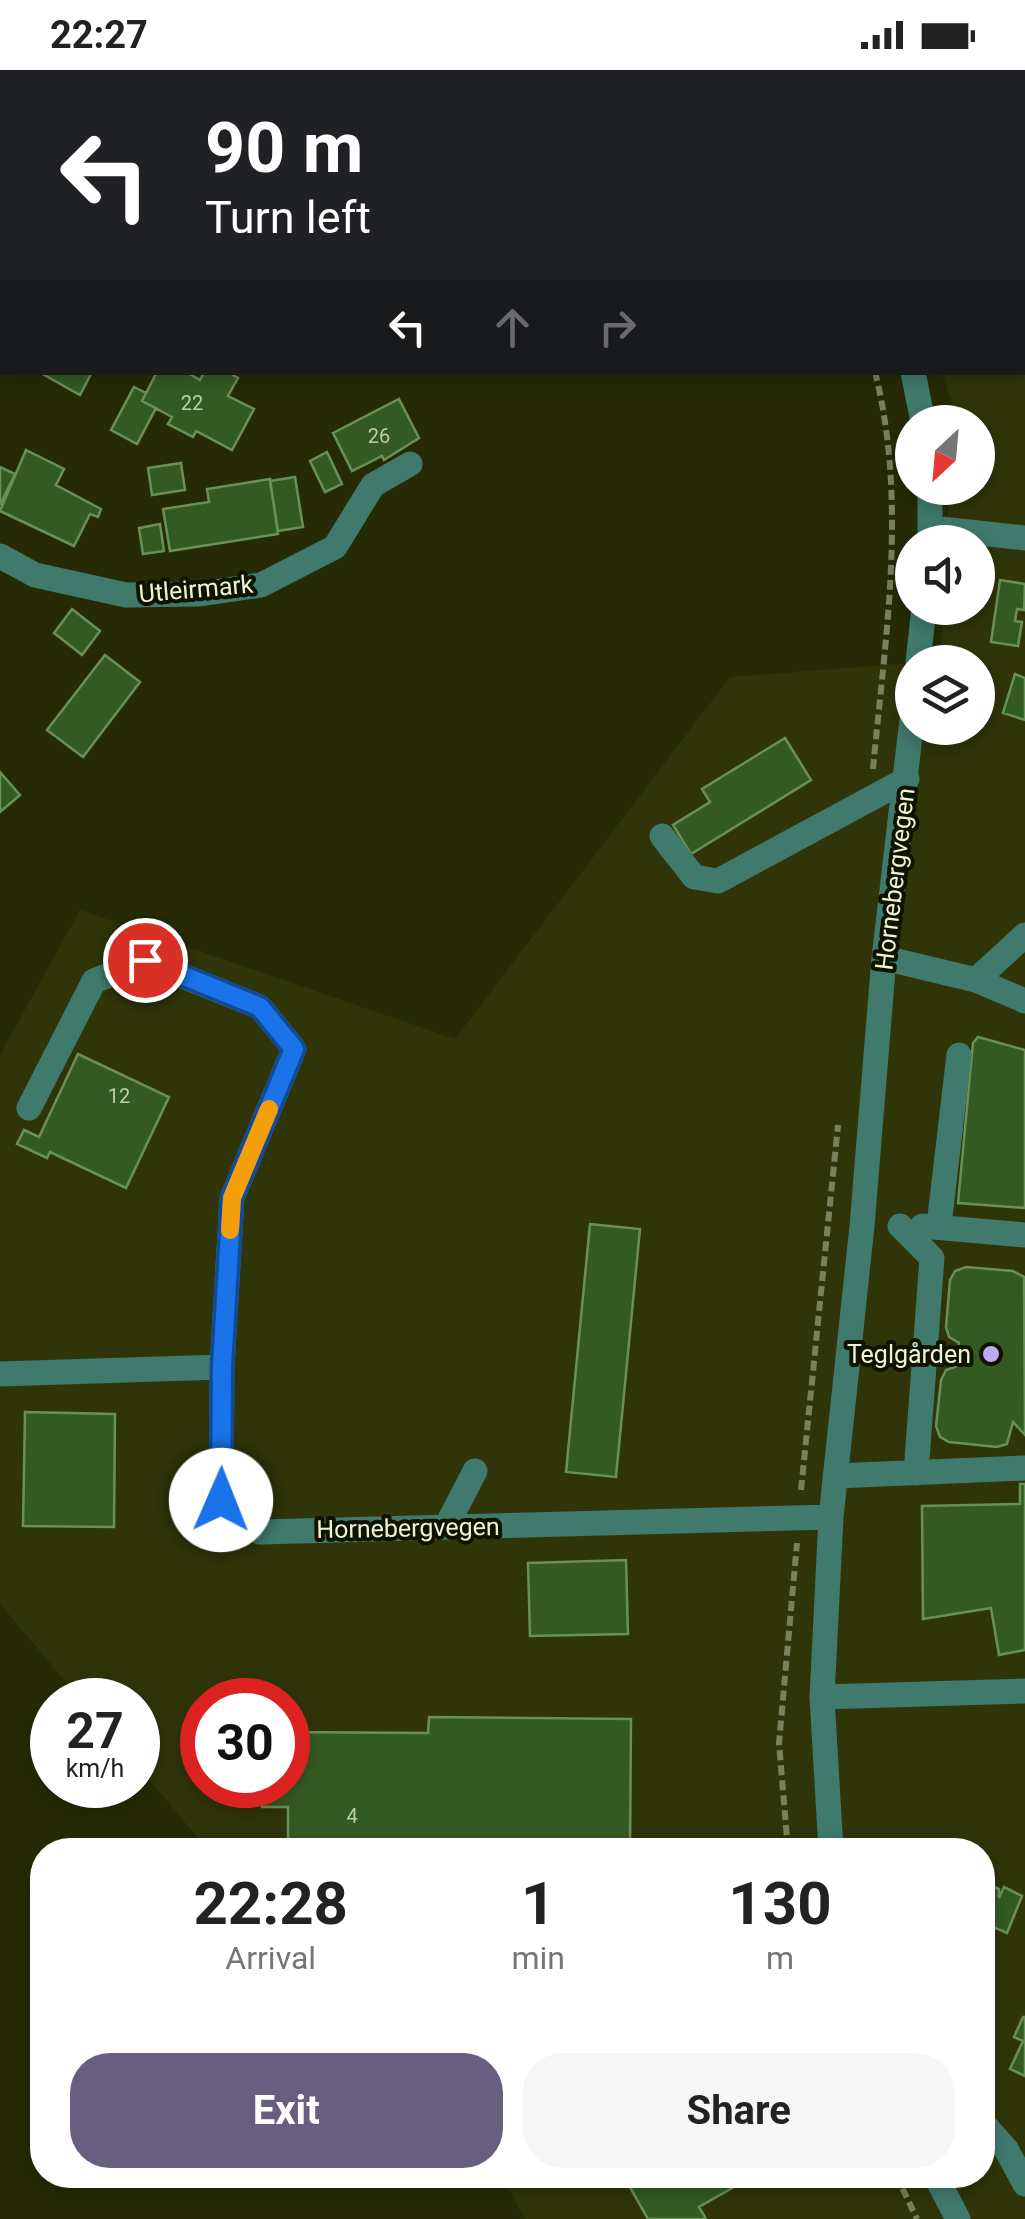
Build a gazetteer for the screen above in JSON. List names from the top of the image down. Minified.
{"streets":{"street":["Utleirmark","Hornebergvegen"]},"places":["Teglgården"],"house_numbers":["22","26","12","4"],"north":"bottom left","page":{"status":"22:27","turn":["90 m","Turn left"],"speed":"27 km/h","limit":"30","eta":["22:28","Arrival","1","min","130","m"],"buttons":["Exit","Share"]}}
